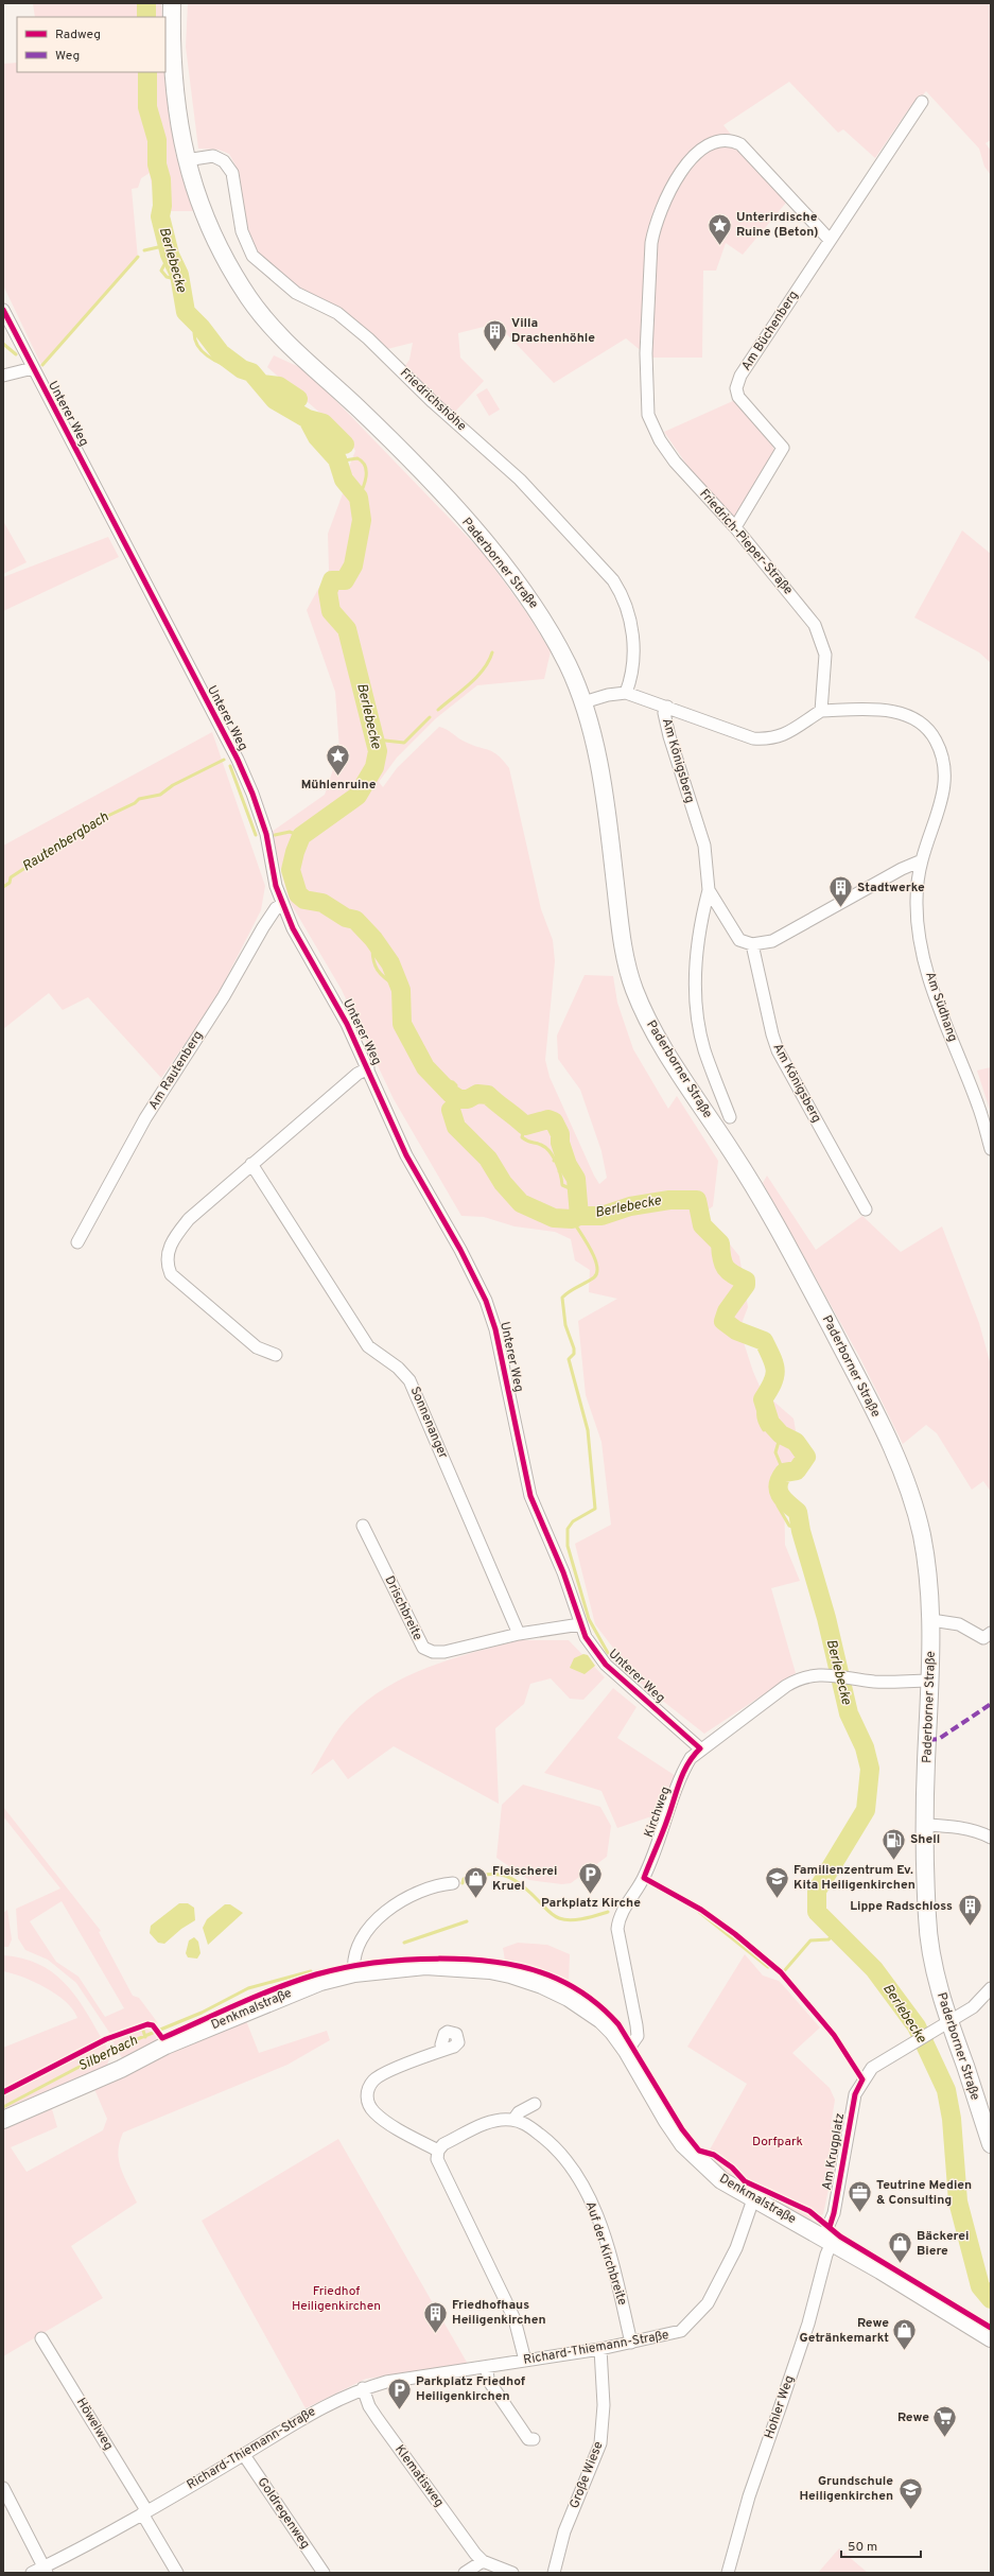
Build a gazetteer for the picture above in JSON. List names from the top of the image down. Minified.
{"streets":{"main road":["Paderborner Straße","Denkmalstraße"],"street":["Am Büchenberg","Friedrichshöhe","Unterer Weg","Friedrich-Pieper-Straße","Am Königsberg","Am Südhang","Am Rautenberg","Sonnenanger","Drischbreite","Kirchweg","Am Krugplatz","Auf der Kirchbreite","Richard-Thiemann-Straße","Hohler Weg","Höwelweg","Große Wiese","Klematisweg","Goldregenweg"]},"crossings":[["Am Büchenberg","Friedrich-Pieper-Straße"],["Friedrichshöhe","Paderborner Straße"],["Unterer Weg","Am Rautenberg"],["Unterer Weg","Kirchweg"],["Friedrich-Pieper-Straße","Am Südhang"],["Paderborner Straße","Kirchweg"],["Paderborner Straße","Am Krugplatz"],["Sonnenanger","Drischbreite"],["Kirchweg","Denkmalstraße"],["Denkmalstraße","Am Krugplatz"],["Denkmalstraße","Richard-Thiemann-Straße"],["Denkmalstraße","Hohler Weg"],["Am Krugplatz","Hohler Weg"],["Auf der Kirchbreite","Richard-Thiemann-Straße"],["Richard-Thiemann-Straße","Höwelweg"],["Richard-Thiemann-Straße","Große Wiese"],["Richard-Thiemann-Straße","Klematisweg"],["Richard-Thiemann-Straße","Goldregenweg"]],"water":["Berlebecke","Rautenbergbach","Silberbach"],"parks":["Dorfpark","Friedhof Heiligenkirchen"],"places":{"place":["Unterirdische Ruine (Beton)","Mühlenruine"],"building":["Villa Drachenhöhle","Stadtwerke","Lippe Radschloss","Friedhofhaus Heiligenkirchen"],"fuel station":["Shell"],"parking":["Parkplatz Kirche","Parkplatz Friedhof Heiligenkirchen"],"school or university":["Familienzentrum Ev. Kita Heiligenkirchen","Grundschule Heiligenkirchen"],"shop":["Fleischerei Kruel","Bäckerei Biere","Rewe Getränkemarkt"],"office":["Teutrine Medien & Consulting"],"supermarket":["Rewe"]},"legend":["Radweg","Weg"],"scale_bar":"50 m"}
